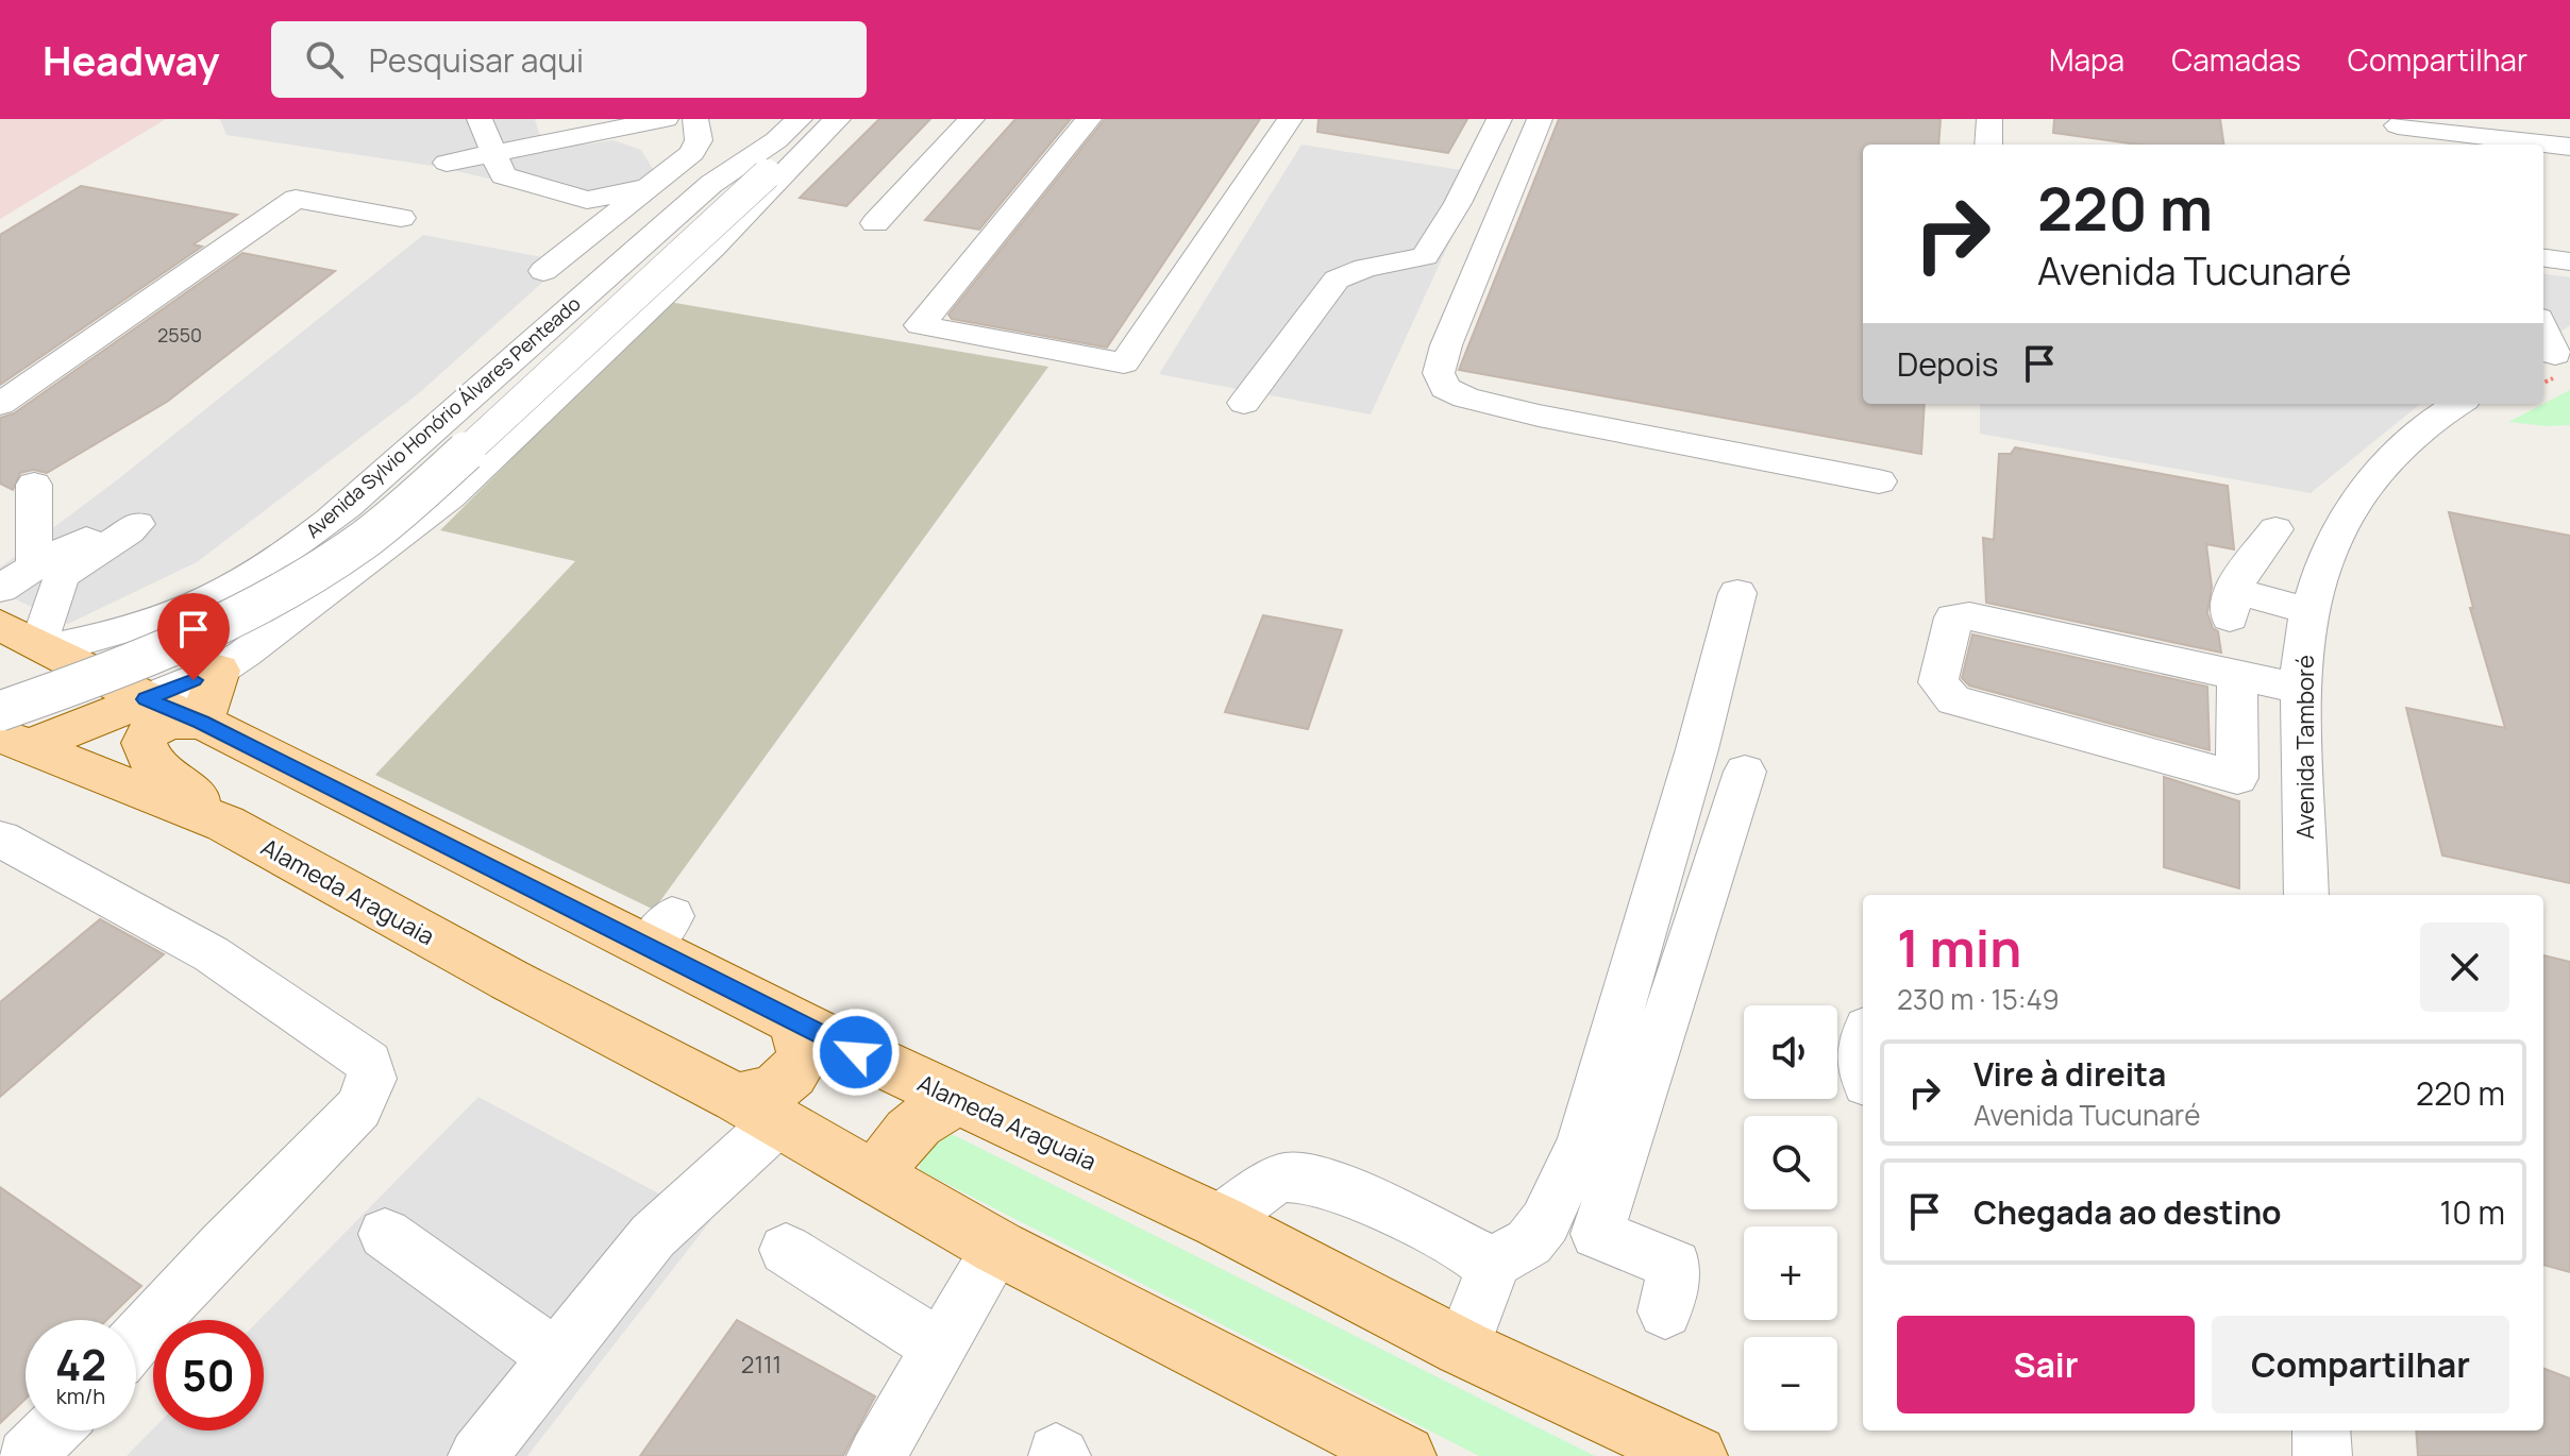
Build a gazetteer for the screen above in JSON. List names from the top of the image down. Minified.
{"streets":{"main road":["Alameda Araguaia"],"street":["Avenida Sylvio Honório Álvares Penteado","Avenida Tamboré"]},"crossings":[["Avenida Sylvio Honório Álvares Penteado","Alameda Araguaia"]],"house_numbers":["2550","2111"],"page":{"header":"Headway","search":"Pesquisar aqui","nav":["Mapa","Camadas","Compartilhar"],"turn":["220 m","Avenida Tucunaré"],"then":"Depois","heading":["1 min","230 m · 15:49"],"map_buttons":["+","−"],"list":[{"name":"Vire à direita","note":"Avenida Tucunaré","value":"220 m"},{"name":"Chegada ao destino","value":"10 m"}],"buttons":["Sair","Compartilhar"],"speed":"42 km/h","limit":"50"}}
